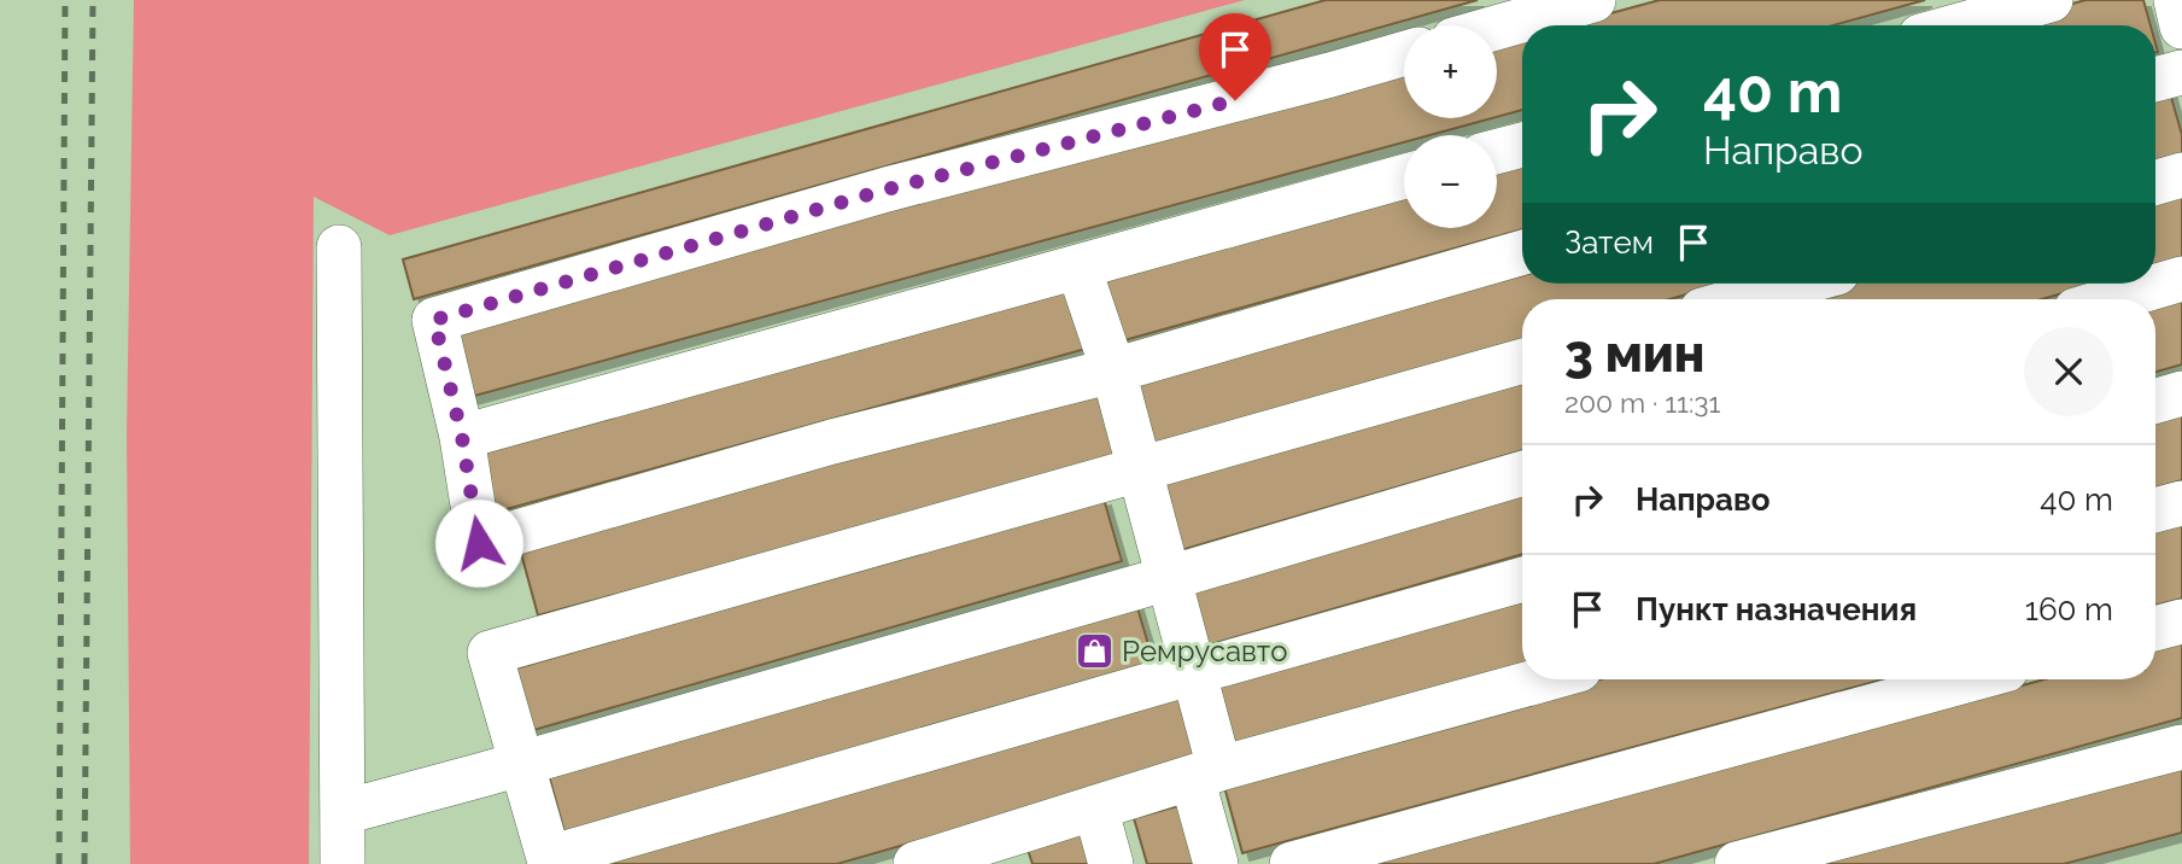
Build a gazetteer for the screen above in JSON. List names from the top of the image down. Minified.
{"places":{"shop":["Ремрусавто"]},"page":{"map_buttons":["+","−"],"turn":["40 m","Направо"],"then":"Затем","heading":["3 мин","200 m · 11:31"],"list":[{"name":"Направо","value":"40 m"},{"name":"Пункт назначения","value":"160 m"}]}}
